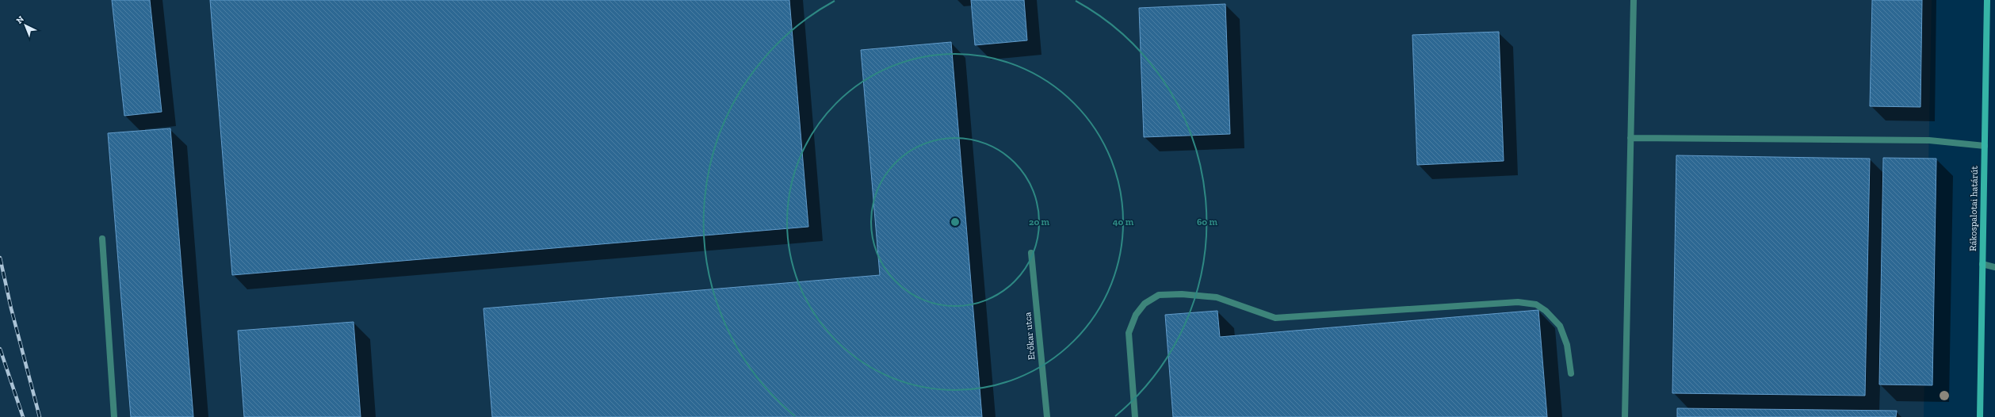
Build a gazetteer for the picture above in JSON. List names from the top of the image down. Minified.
{"streets":{"street":["Rákospalotai határút","Erőkar utca"]},"north":"top left","rings":["20 m","40 m","60 m"]}
